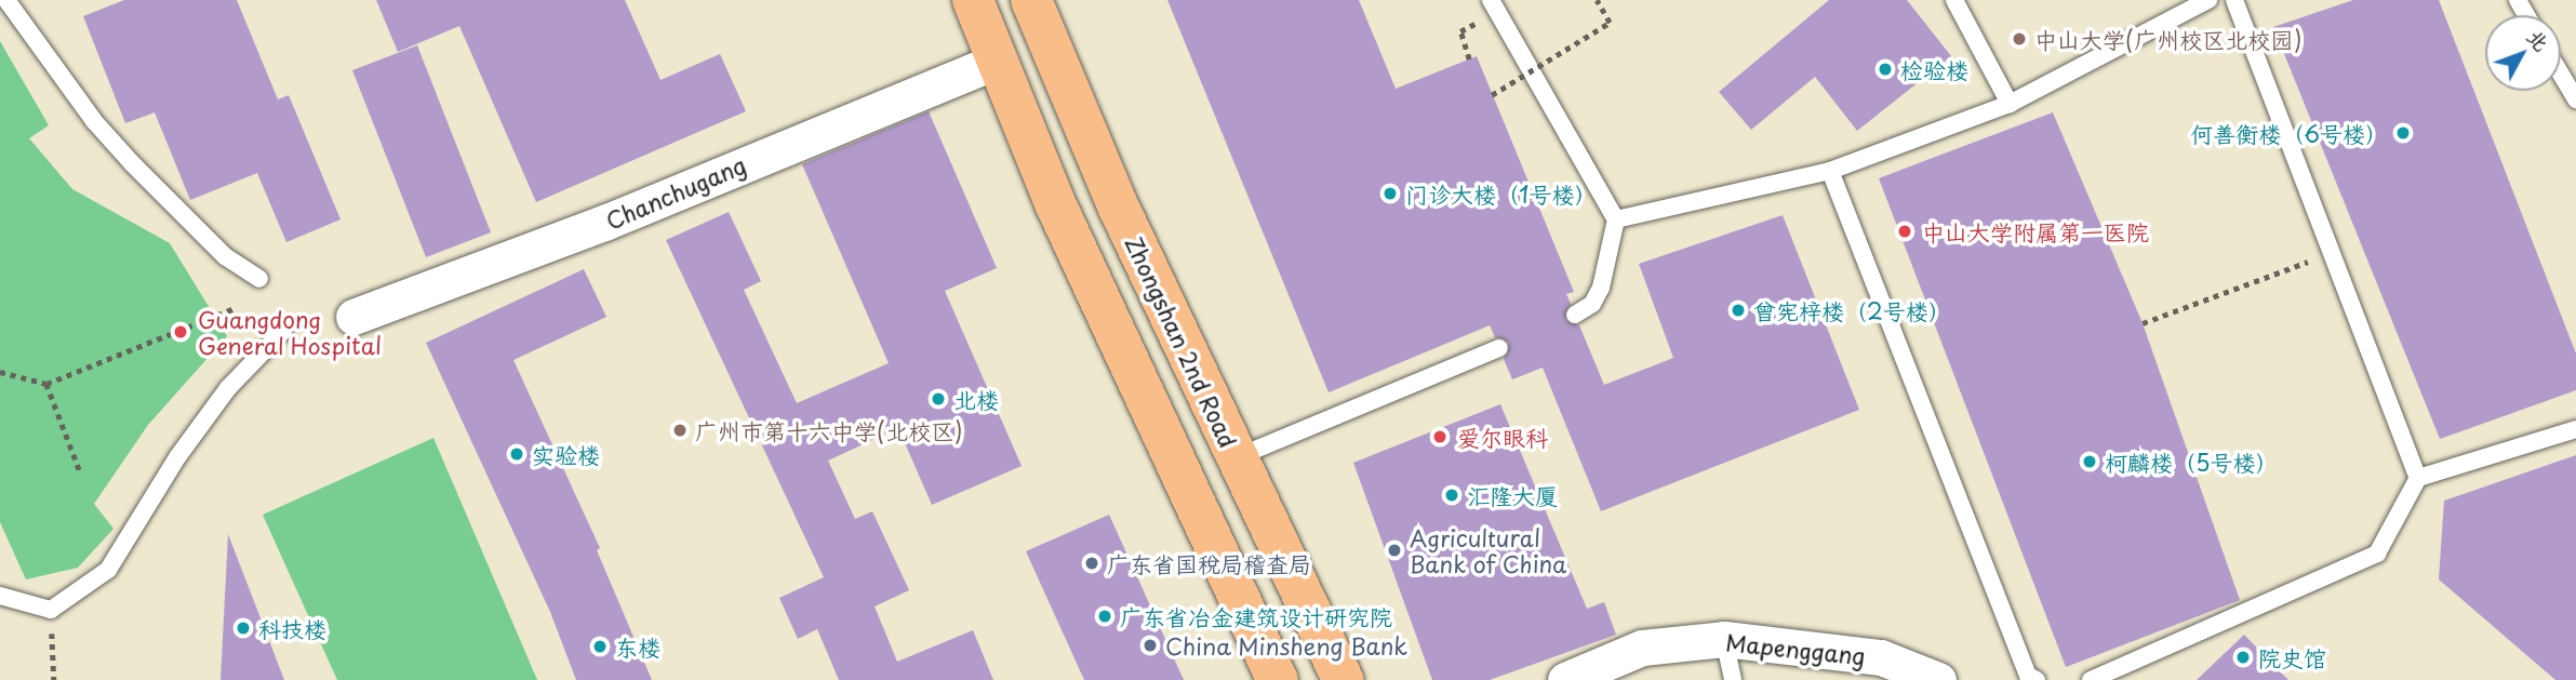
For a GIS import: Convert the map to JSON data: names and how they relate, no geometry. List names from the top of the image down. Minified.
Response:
{"streets":{"main road":["Zhongshan 2nd Road"],"street":["Chanchugang","Mapenggang"]},"places":["中山大学(广州校区北校园)","检验楼","何善衡楼（6号楼）","门诊大楼（1号楼）","中山大学附属第一医院","曾宪梓楼（2号楼）","Guangdong General Hospital","北楼","广州市第十六中学(北校区)","爱尔眼科","实验楼","柯麟楼（5号楼）","汇隆大厦","Agricultural Bank of China","广东省国税局稽查局","广东省冶金建筑设计研究院","科技楼","China Minsheng Bank","东楼","院史馆"],"north":"top right"}
